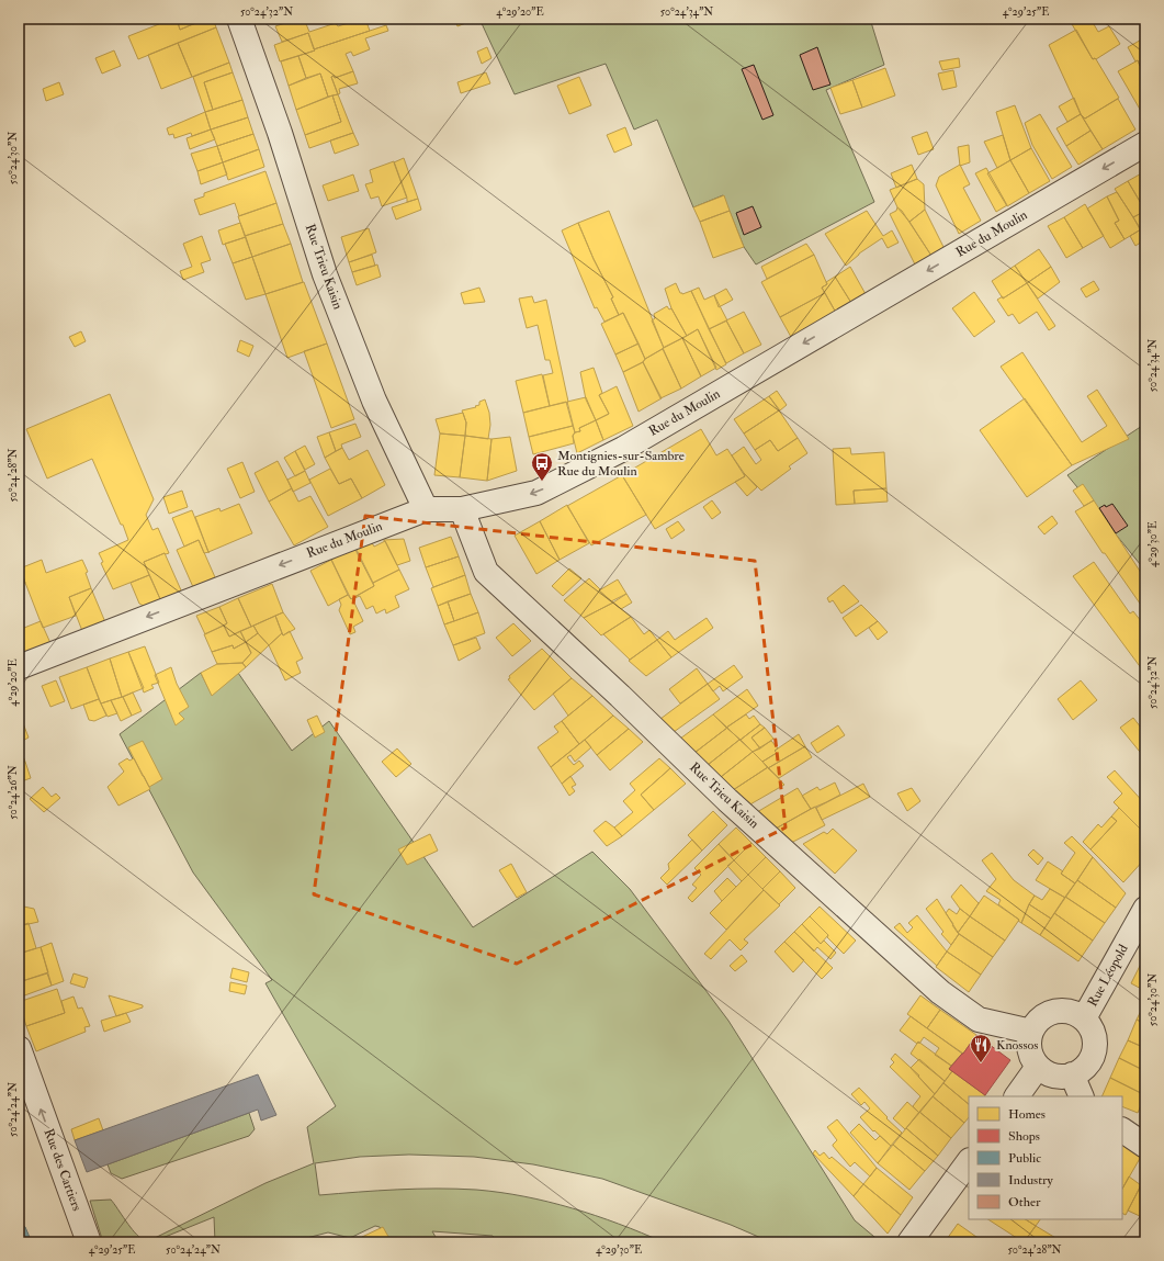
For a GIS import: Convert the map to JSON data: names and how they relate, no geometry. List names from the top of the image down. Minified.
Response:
{"streets":{"street":["Rue du Moulin","Rue Trieu Kaisin","Rue Léopold","Rue des Cartiers"]},"crossings":[["Rue du Moulin","Rue Trieu Kaisin"],["Rue Trieu Kaisin","Rue Léopold"]],"one_way":["Rue du Moulin","Rue des Cartiers"],"places":{"bus stop":["Montignies-sur-Sambre Rue du Moulin"],"restaurant":["Knossos"]},"legend":["Homes","Shops","Public","Industry","Other"],"coordinates":["50°24'32\"N","4°29'20\"E","50°24'34\"N","4°29'25\"E","50°24'30\"N","50°24'28\"N","4°29'30\"E","50°24'26\"N","50°24'24\"N"]}
